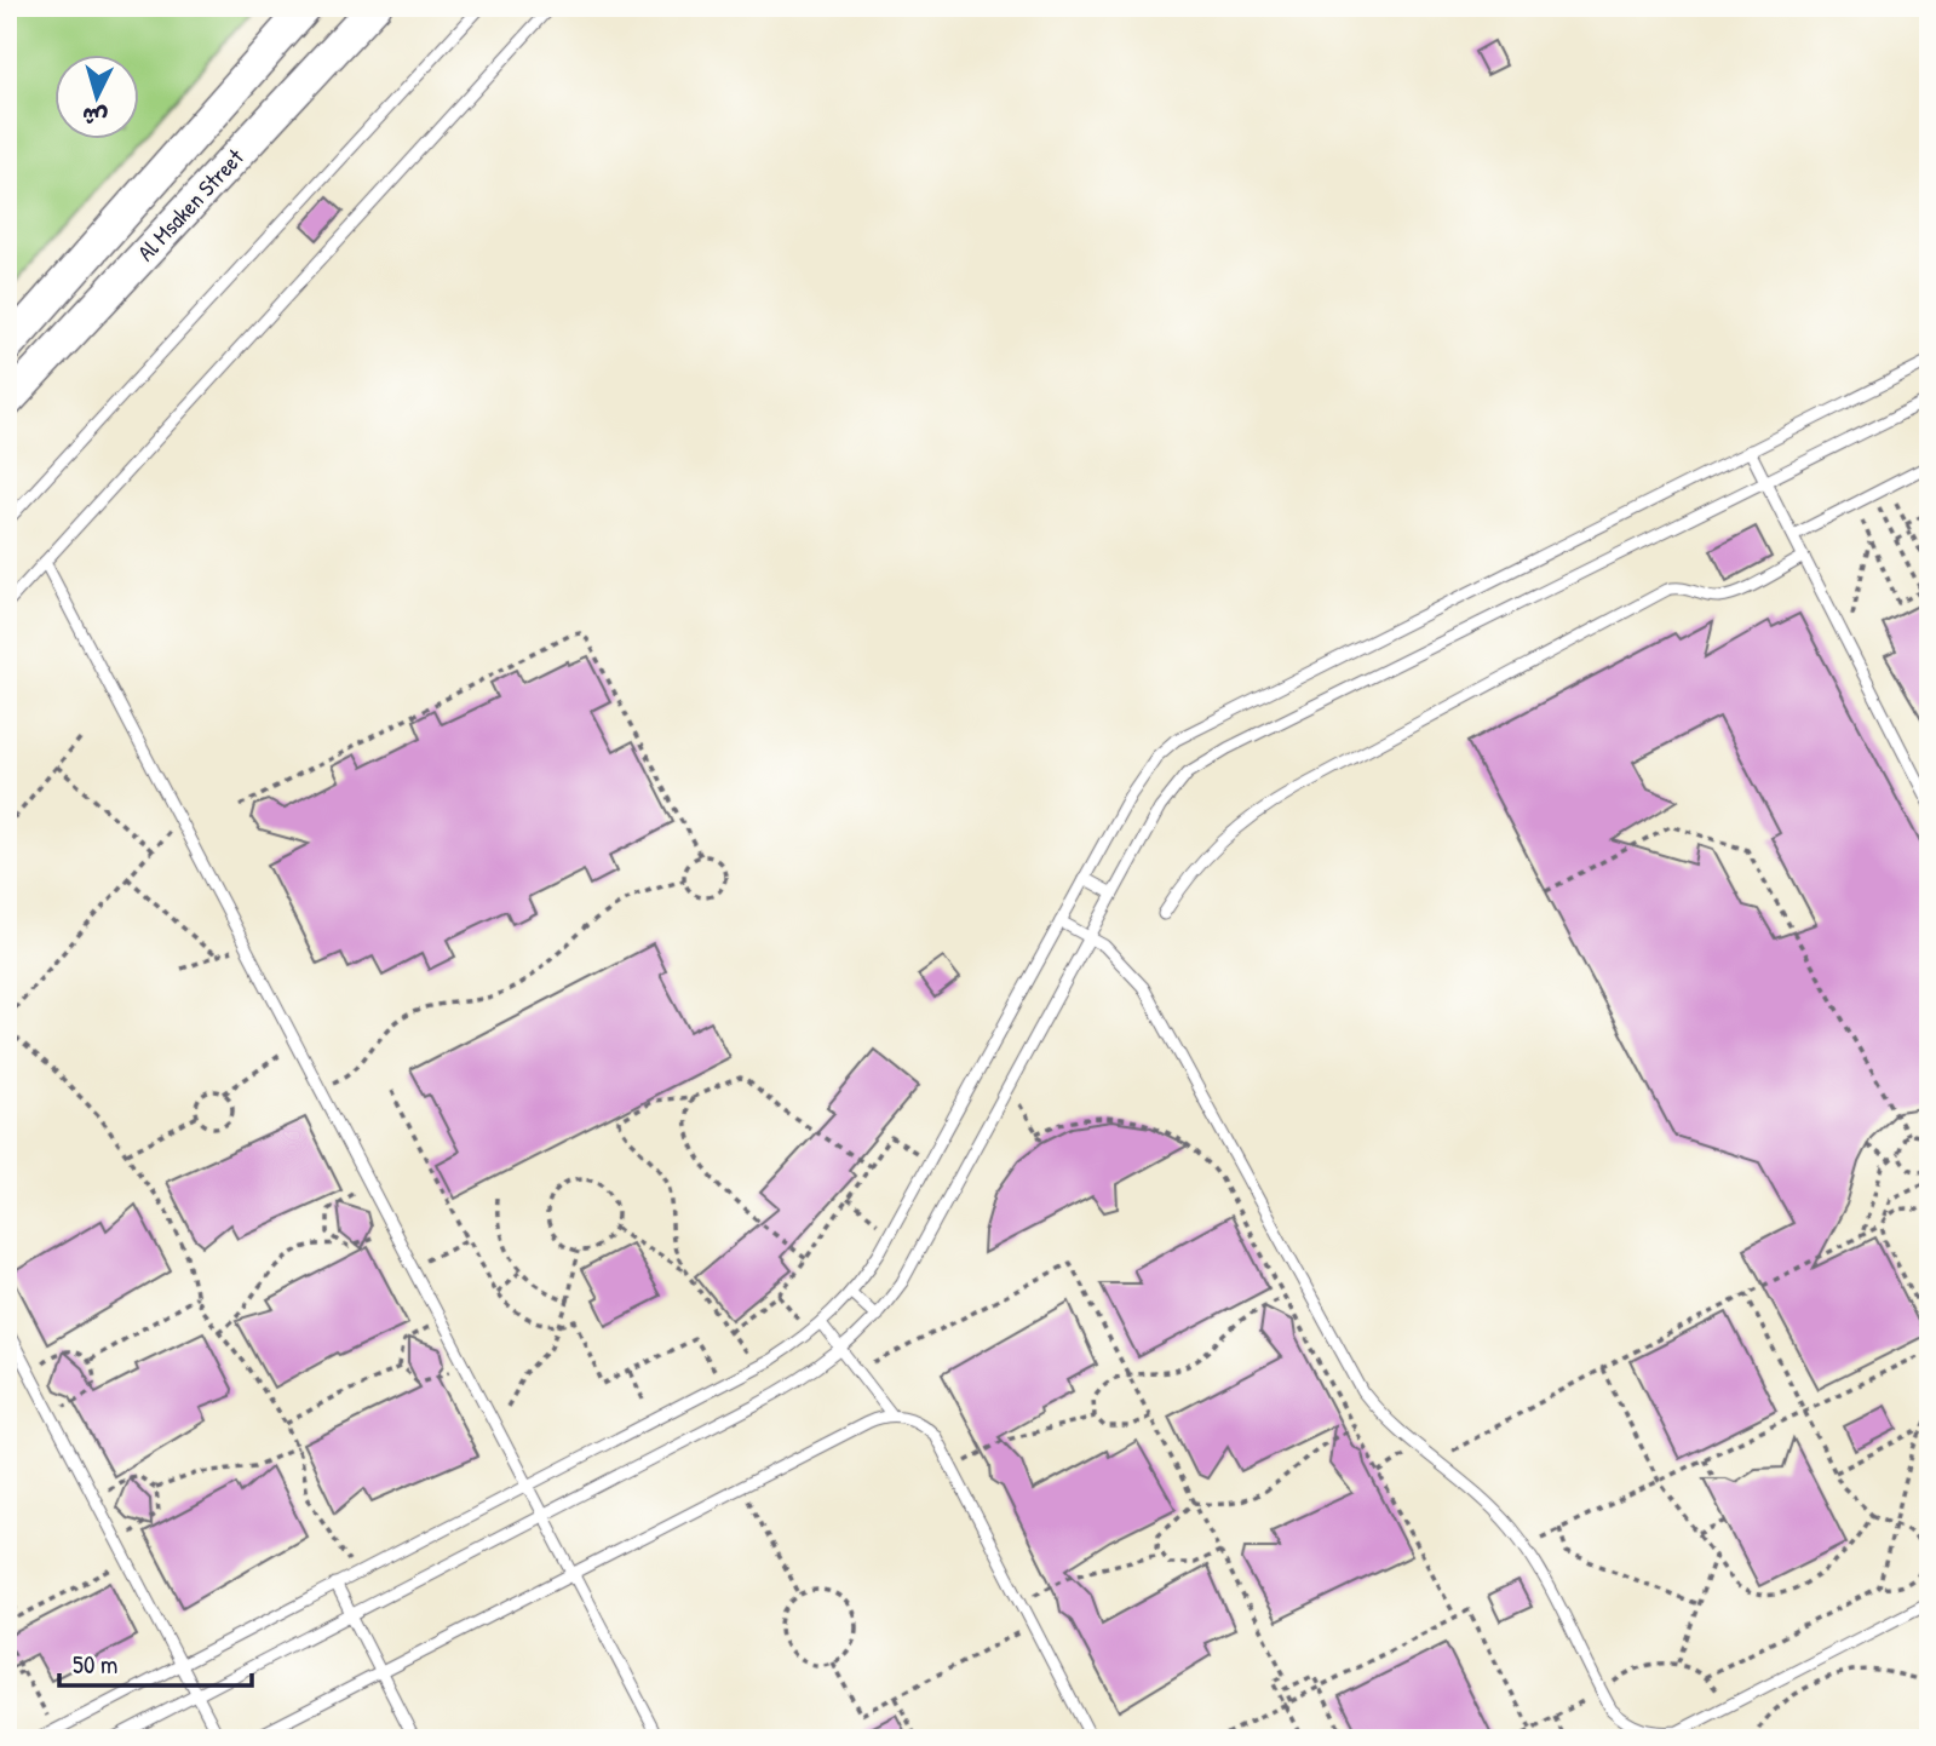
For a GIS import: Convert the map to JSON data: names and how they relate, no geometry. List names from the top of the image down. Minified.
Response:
{"streets":{"street":["Al Msaken Street"]},"scale_bar":"50 m","north":"bottom"}
